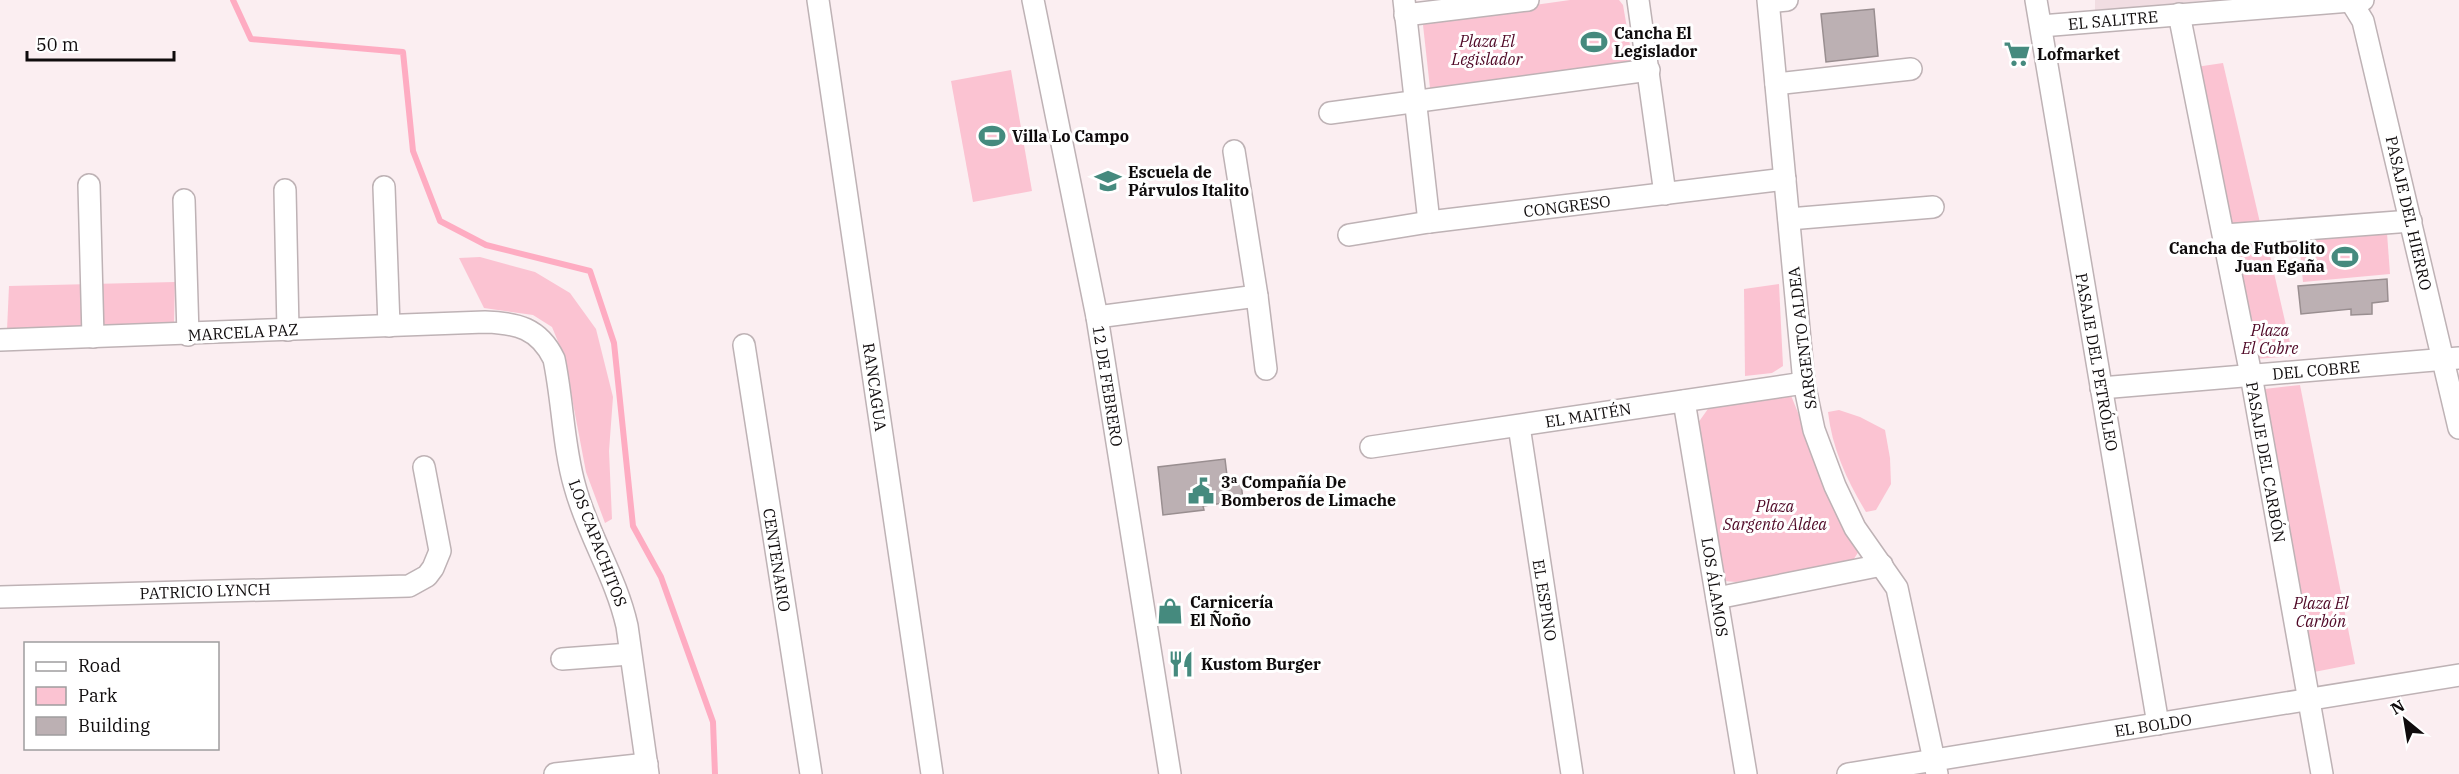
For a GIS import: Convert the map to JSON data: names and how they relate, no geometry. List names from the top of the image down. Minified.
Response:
{"streets":{"street":["EL SALITRE","CONGRESO","PASAJE DEL HIERRO","MARCELA PAZ","SARGENTO ALDEA","PASAJE DEL PETRÓLEO","DEL COBRE","12 DE FEBRERO","RANCAGUA","EL MAITÉN","PASAJE DEL CARBÓN","LOS CAPACHITOS","CENTENARIO","LOS ÁLAMOS","PATRICIO LYNCH","EL ESPINO","EL BOLDO"]},"crossings":[["EL SALITRE","PASAJE DEL HIERRO"],["EL SALITRE","PASAJE DEL PETRÓLEO"],["EL SALITRE","PASAJE DEL CARBÓN"],["CONGRESO","SARGENTO ALDEA"],["PASAJE DEL HIERRO","DEL COBRE"],["MARCELA PAZ","LOS CAPACHITOS"],["SARGENTO ALDEA","EL MAITÉN"],["SARGENTO ALDEA","EL BOLDO"],["PASAJE DEL PETRÓLEO","DEL COBRE"],["PASAJE DEL PETRÓLEO","EL BOLDO"],["DEL COBRE","PASAJE DEL CARBÓN"],["EL MAITÉN","LOS ÁLAMOS"],["EL MAITÉN","EL ESPINO"],["PASAJE DEL CARBÓN","EL BOLDO"]],"parks":["Plaza El Legislador","Plaza El Cobre","Plaza Sargento Aldea","Plaza El Carbón"],"places":{"sports":["Cancha El Legislador","Villa Lo Campo","Cancha de Futbolito Juan Egaña"],"supermarket":["Lofmarket"],"school or university":["Escuela de Párvulos Italito"],"public building":["3ª Compañía De Bomberos de Limache"],"shop":["Carnicería El Ñoño"],"restaurant":["Kustom Burger"]},"legend":["Road","Park","Building"],"scale_bar":"50 m","north":"top left"}
